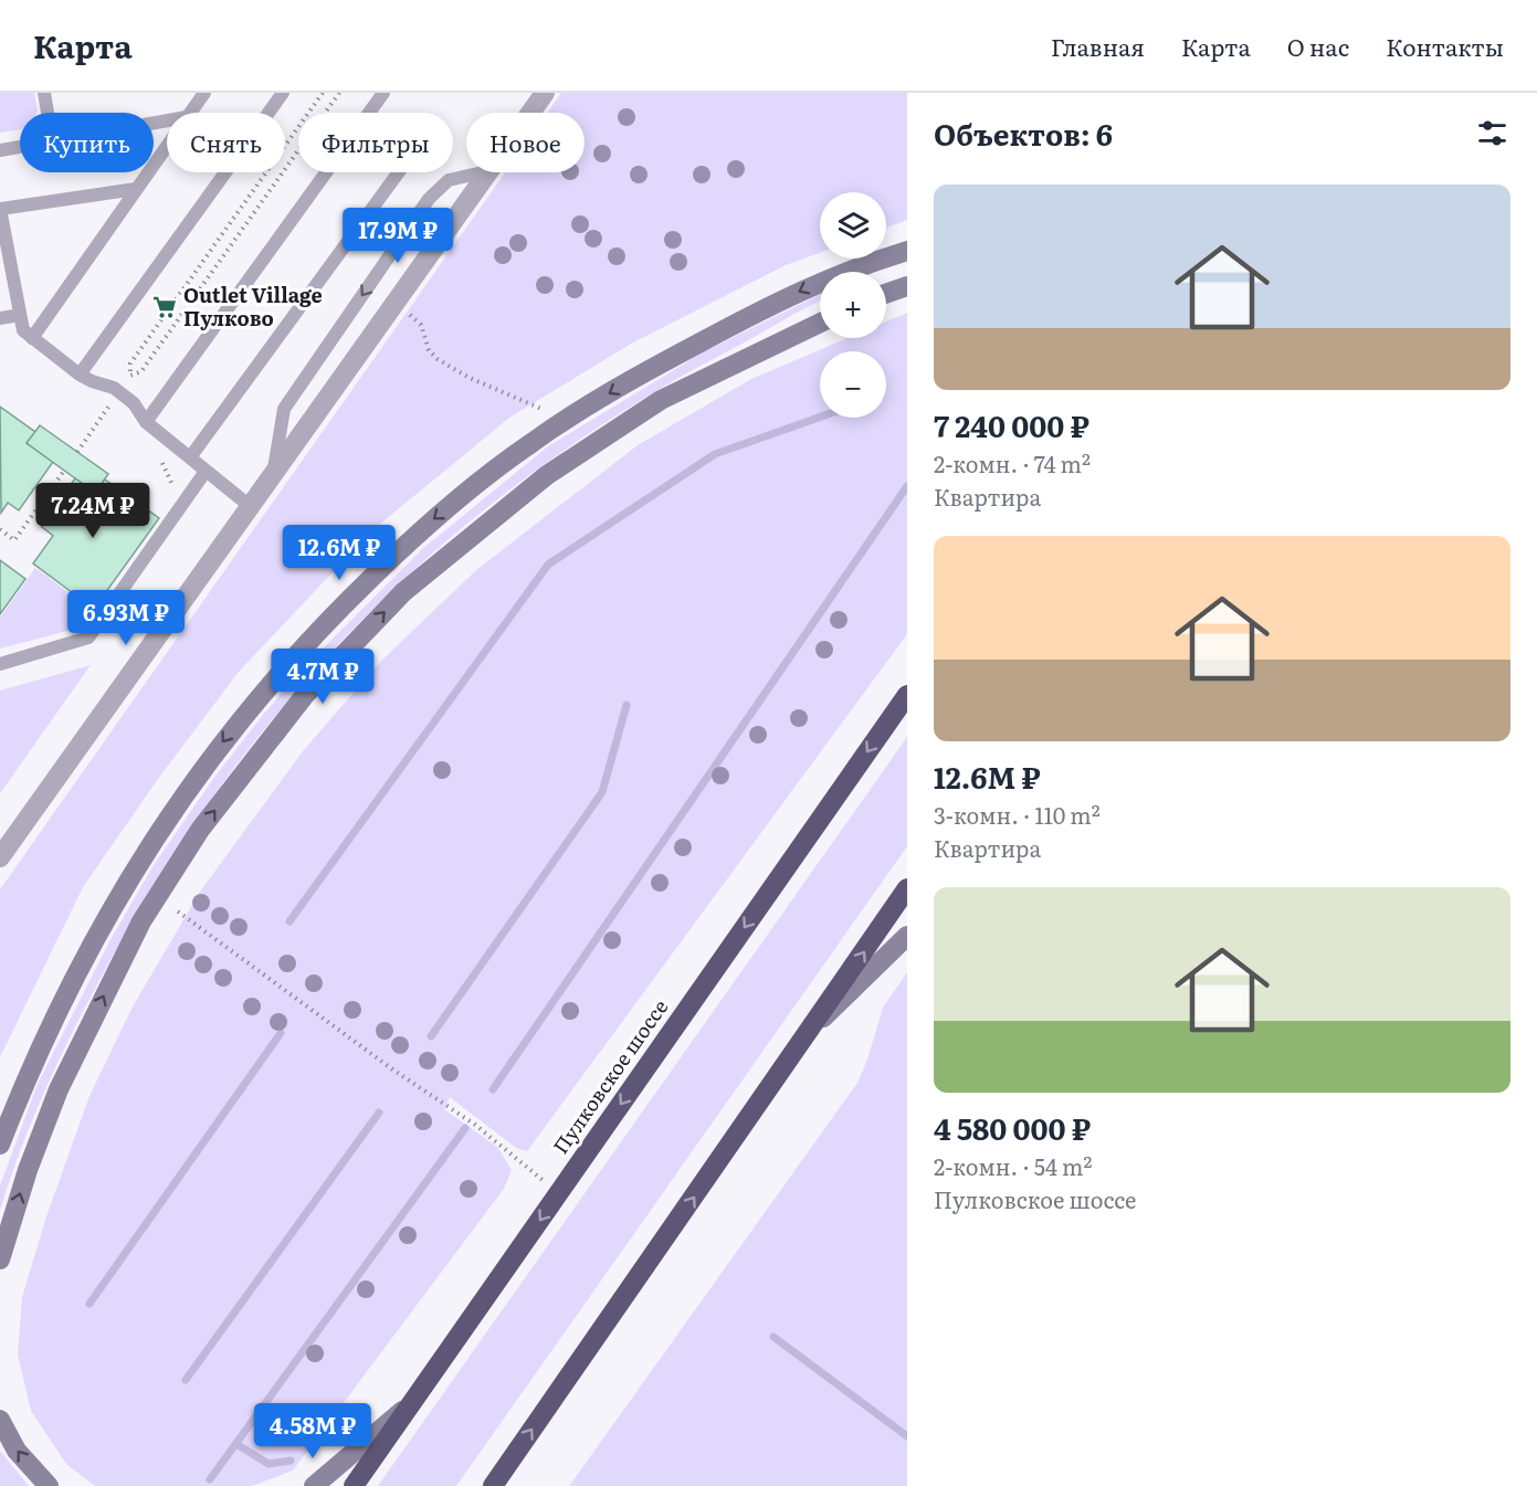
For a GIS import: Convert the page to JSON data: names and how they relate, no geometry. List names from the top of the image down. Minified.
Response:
{"streets":{"highway":["Пулковское шоссе"]},"places":{"supermarket":["Outlet Village Пулково"]},"page":{"header":"Карта","nav":["Главная","Карта","О нас","Контакты"],"heading":"Объектов: 6","chip":["Купить","Снять","Фильтры","Новое"],"list":[{"name":"7 240 000 ₽","note":"2-комн. · 74 m² · Квартира"},{"name":"12.6M ₽","note":"3-комн. · 110 m² · Квартира"},{"name":"4 580 000 ₽","note":"2-комн. · 54 m² · Пулковское шоссе"}],"map_buttons":["+","−"],"price":["17.9M ₽","7.24M ₽","12.6M ₽","6.93M ₽","4.7M ₽","4.58M ₽"]}}
